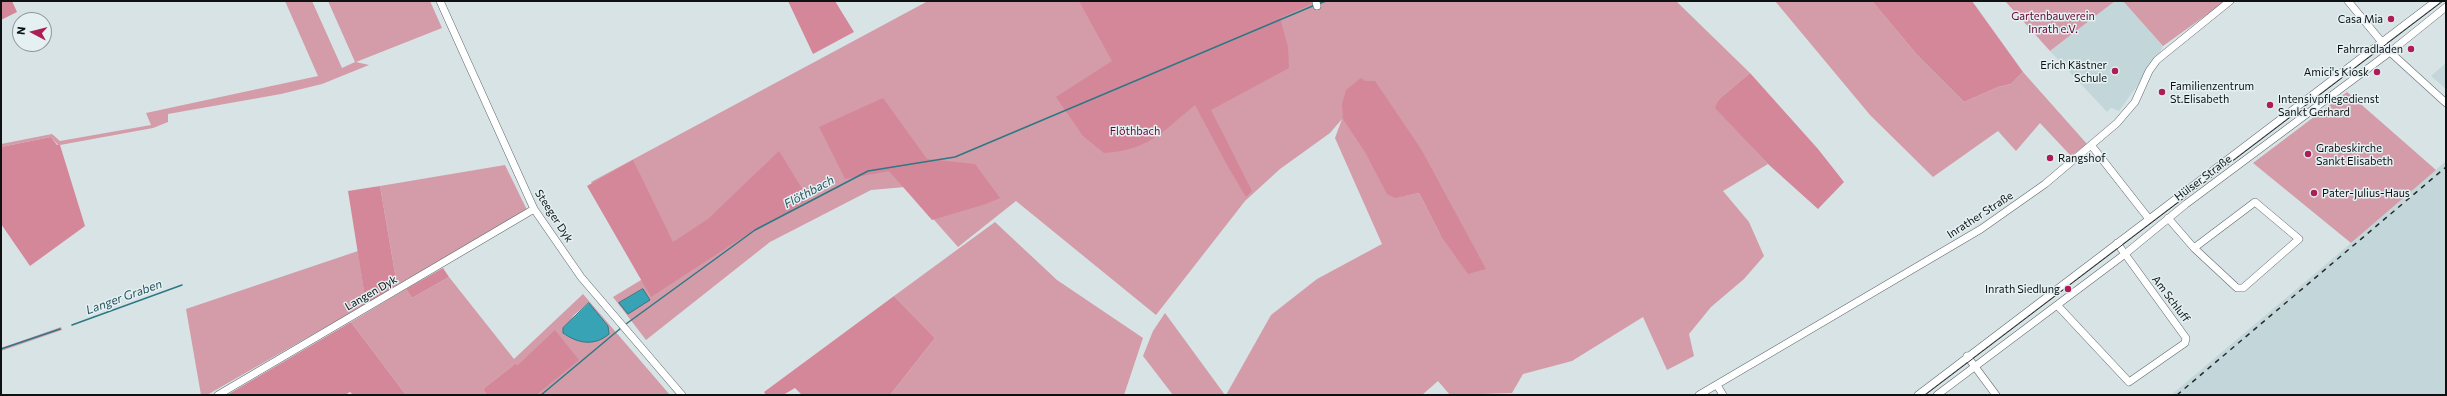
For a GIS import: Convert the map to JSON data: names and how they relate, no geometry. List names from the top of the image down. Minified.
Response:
{"streets":{"street":["Hülser Straße","Inrather Straße","Steeger Dyk","Langen Dyk","Am Schluff"]},"crossings":[["Hülser Straße","Am Schluff"],["Steeger Dyk","Langen Dyk"]],"water":["Flöthbach","Langer Graben"],"parks":["Gartenbauverein Inrath e.V.","Flöthbach"],"places":["Casa Mia","Fahrradladen","Erich Kästner Schule","Amici's Kiosk","Familienzentrum St.Elisabeth","Intensivpflegedienst Sankt Gerhard","Grabeskirche Sankt Elisabeth","Rangshof","Pater-Julius-Haus","Inrath Siedlung"],"north":"left"}
